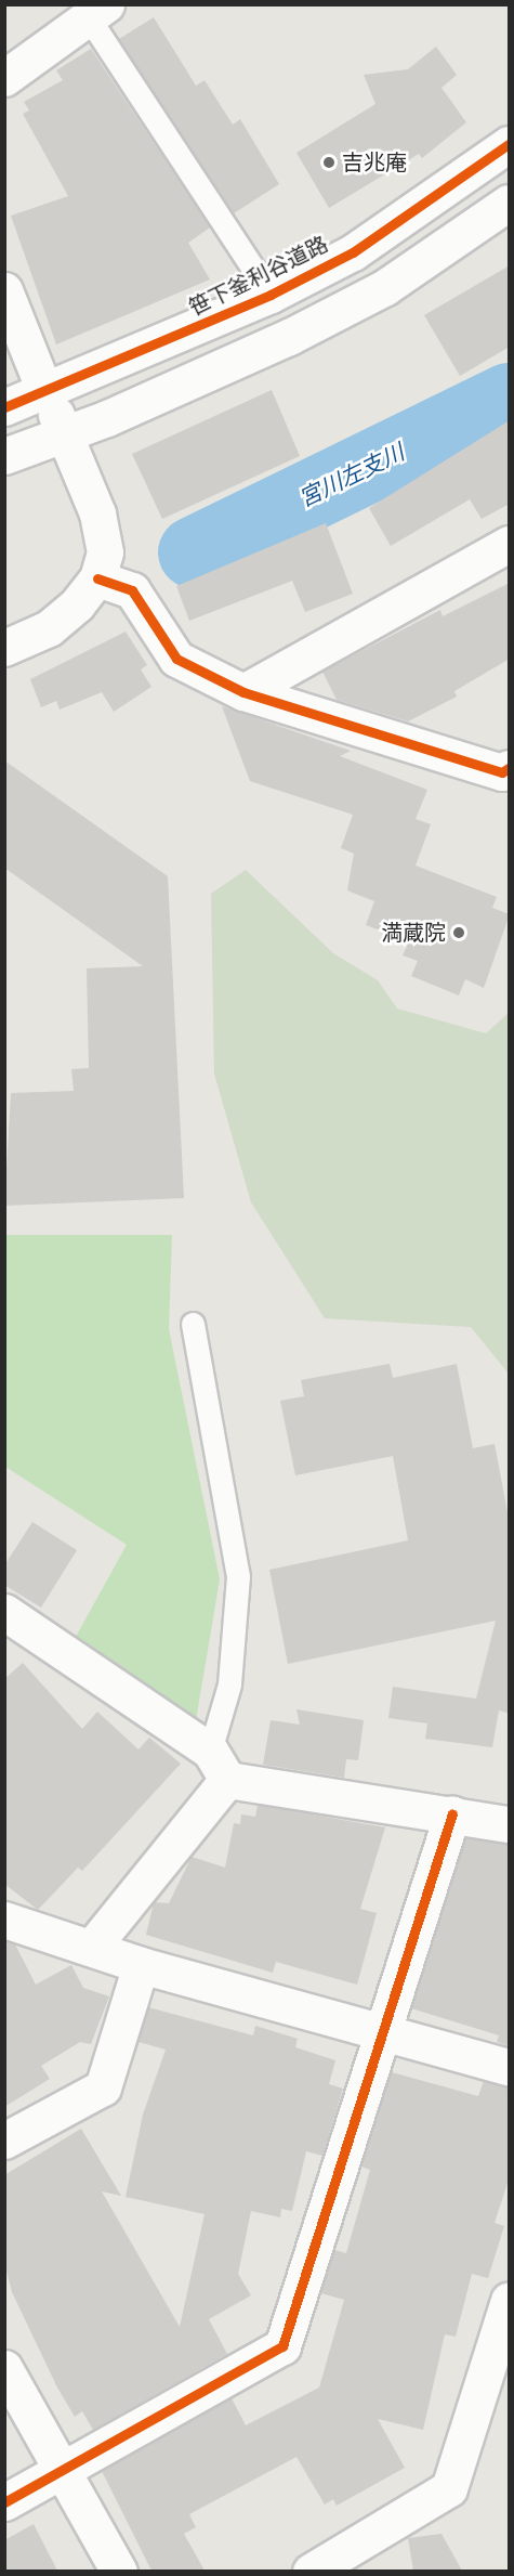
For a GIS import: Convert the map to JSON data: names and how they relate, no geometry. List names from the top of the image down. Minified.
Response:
{"streets":{"street":["笹下釜利谷道路"]},"water":["宮川左支川"],"places":["吉兆庵","満蔵院"]}
